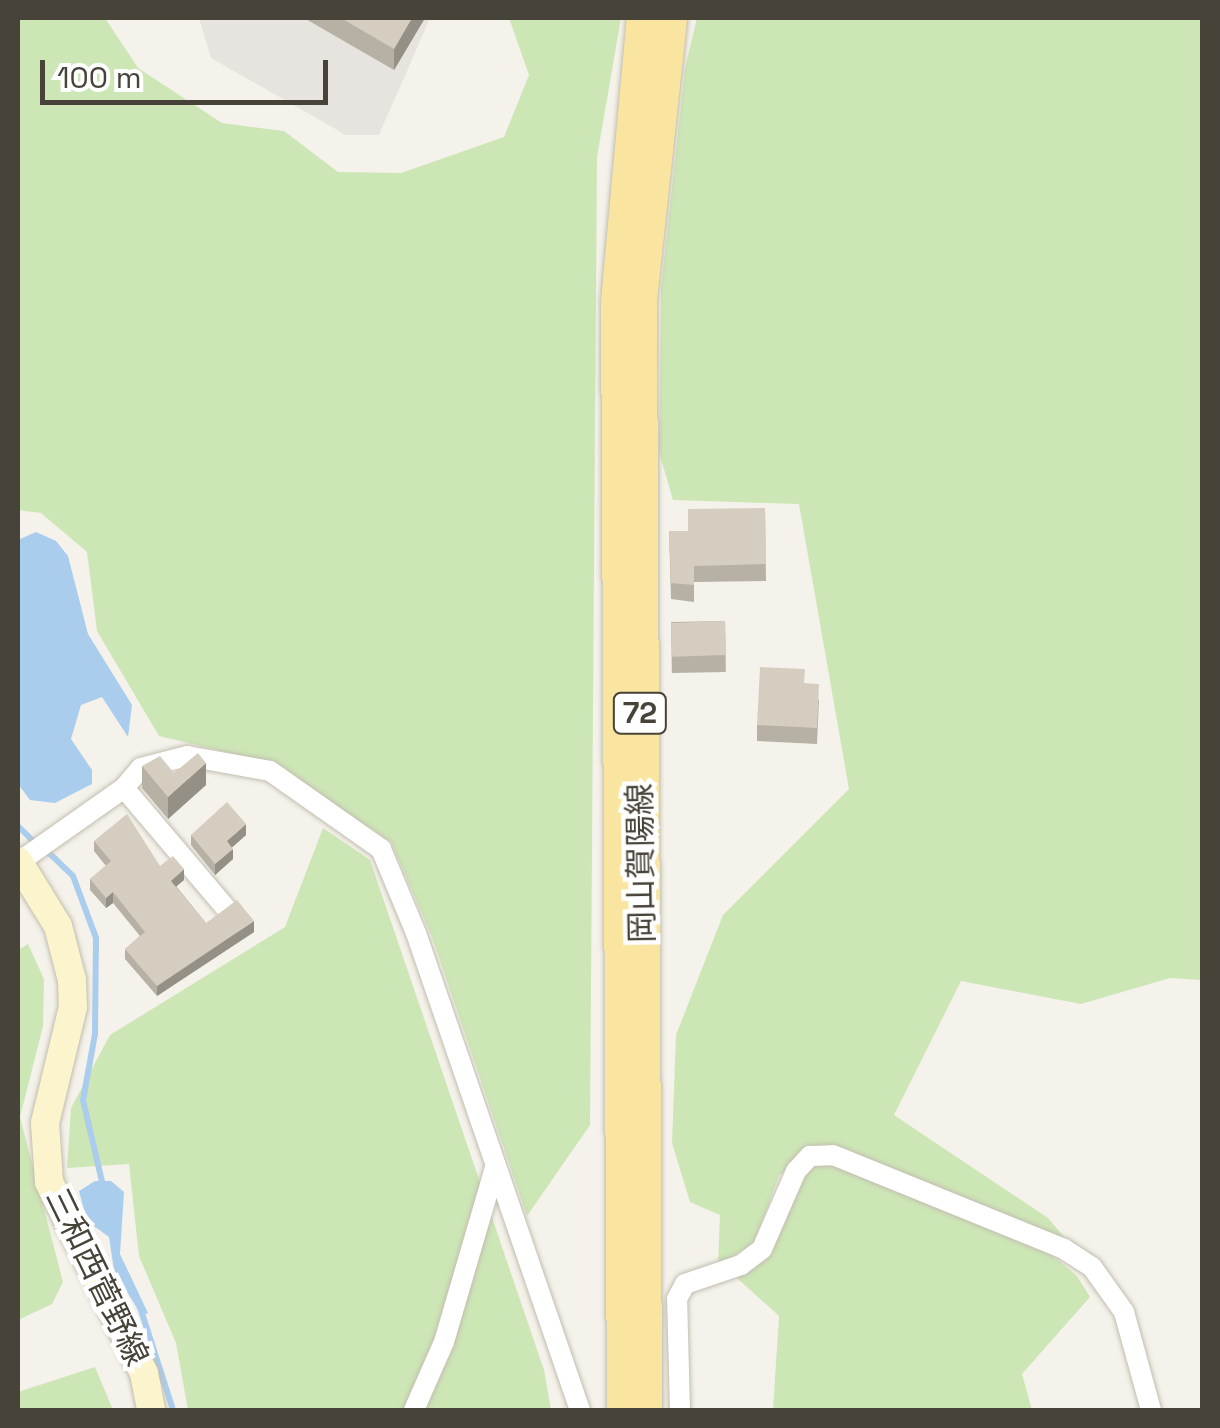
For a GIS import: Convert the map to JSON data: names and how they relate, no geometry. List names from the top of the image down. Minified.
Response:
{"streets":{"main road":["72","岡山賀陽線","三和西菅野線"]},"scale_bar":"100 m"}
